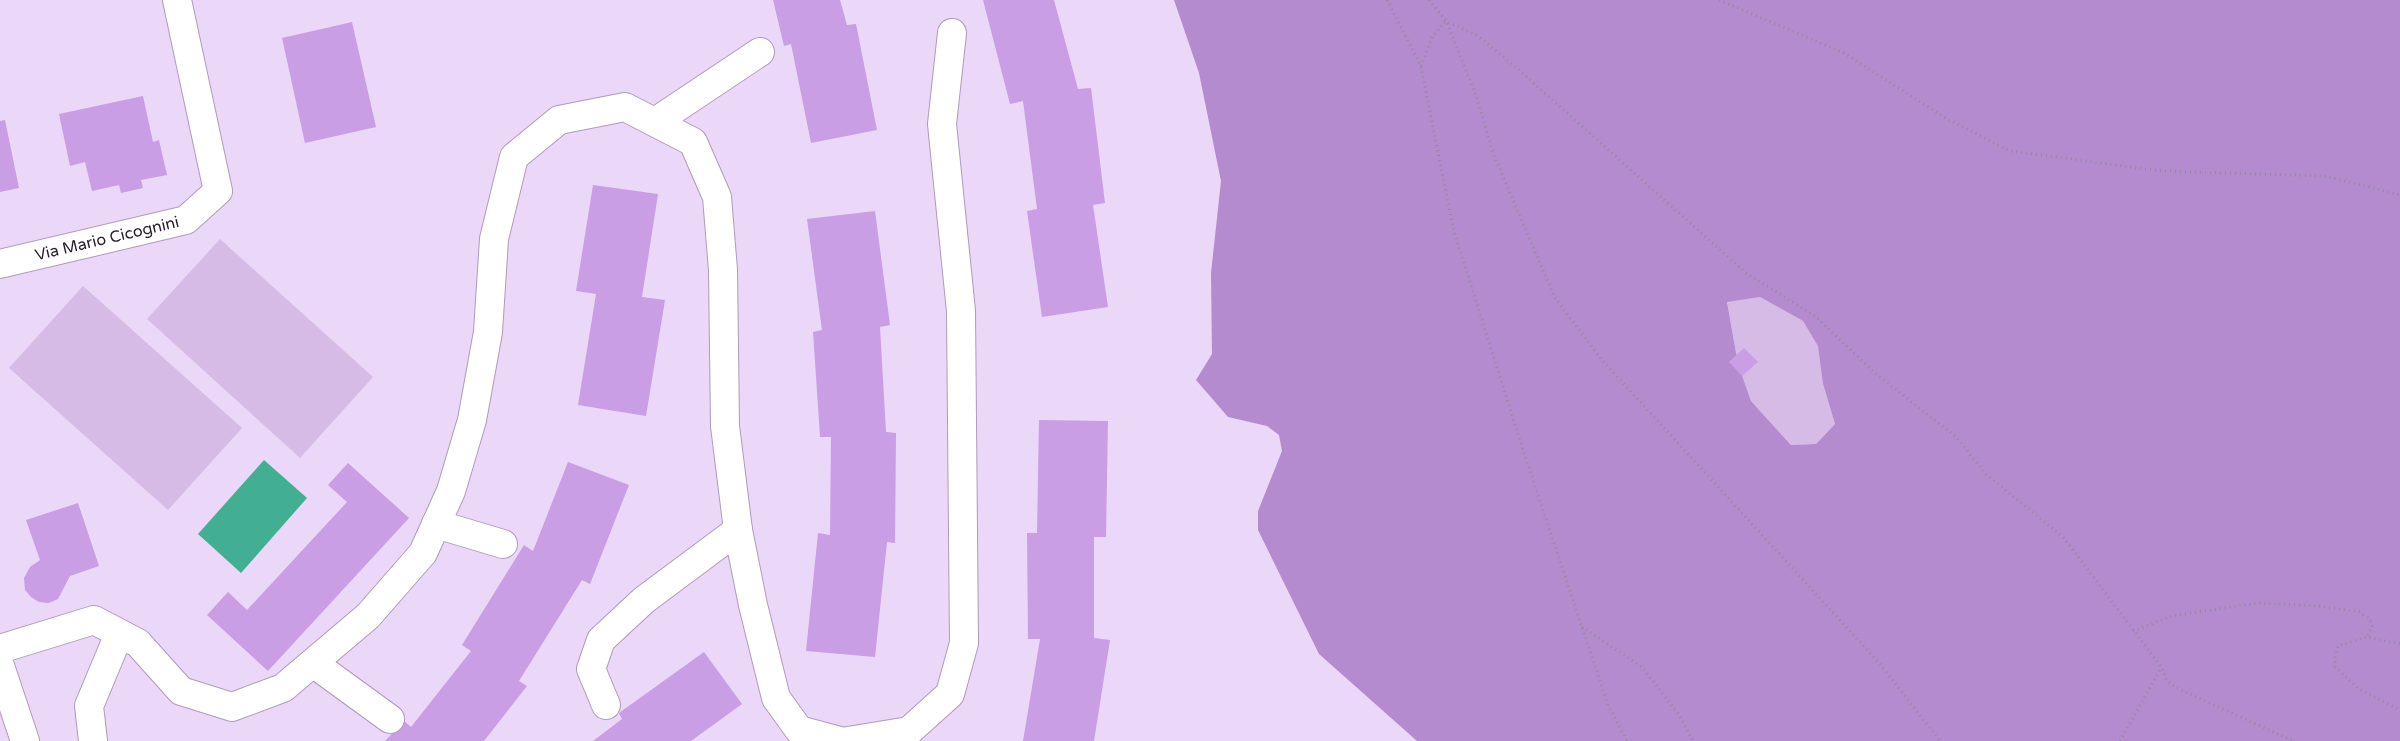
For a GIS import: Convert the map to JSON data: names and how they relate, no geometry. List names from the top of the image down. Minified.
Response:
{"streets":{"street":["Via Mario Cicognini"]}}
